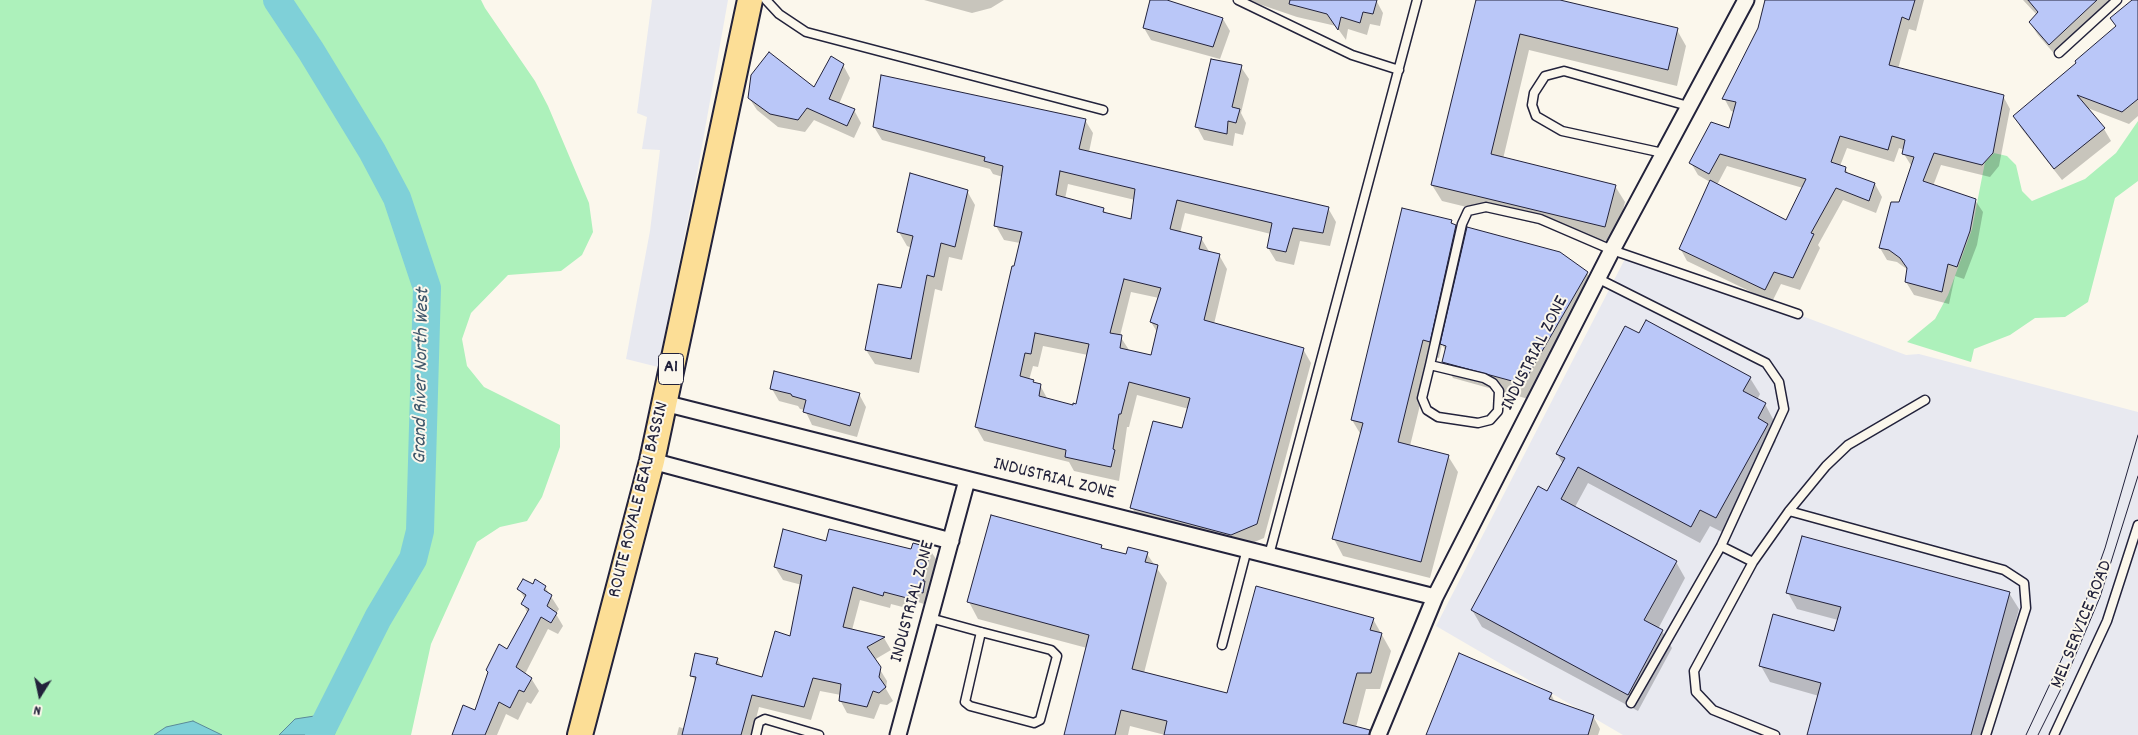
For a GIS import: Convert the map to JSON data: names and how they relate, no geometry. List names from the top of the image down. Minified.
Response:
{"streets":{"main road":["A1","ROUTE ROYALE BEAU BASSIN"],"street":["INDUSTRIAL ZONE"],"lane":["MEL SERVICE ROAD"]},"crossings":[["INDUSTRIAL ZONE","ROUTE ROYALE BEAU BASSIN"]],"water":["Grand River North West"],"north":"bottom"}
